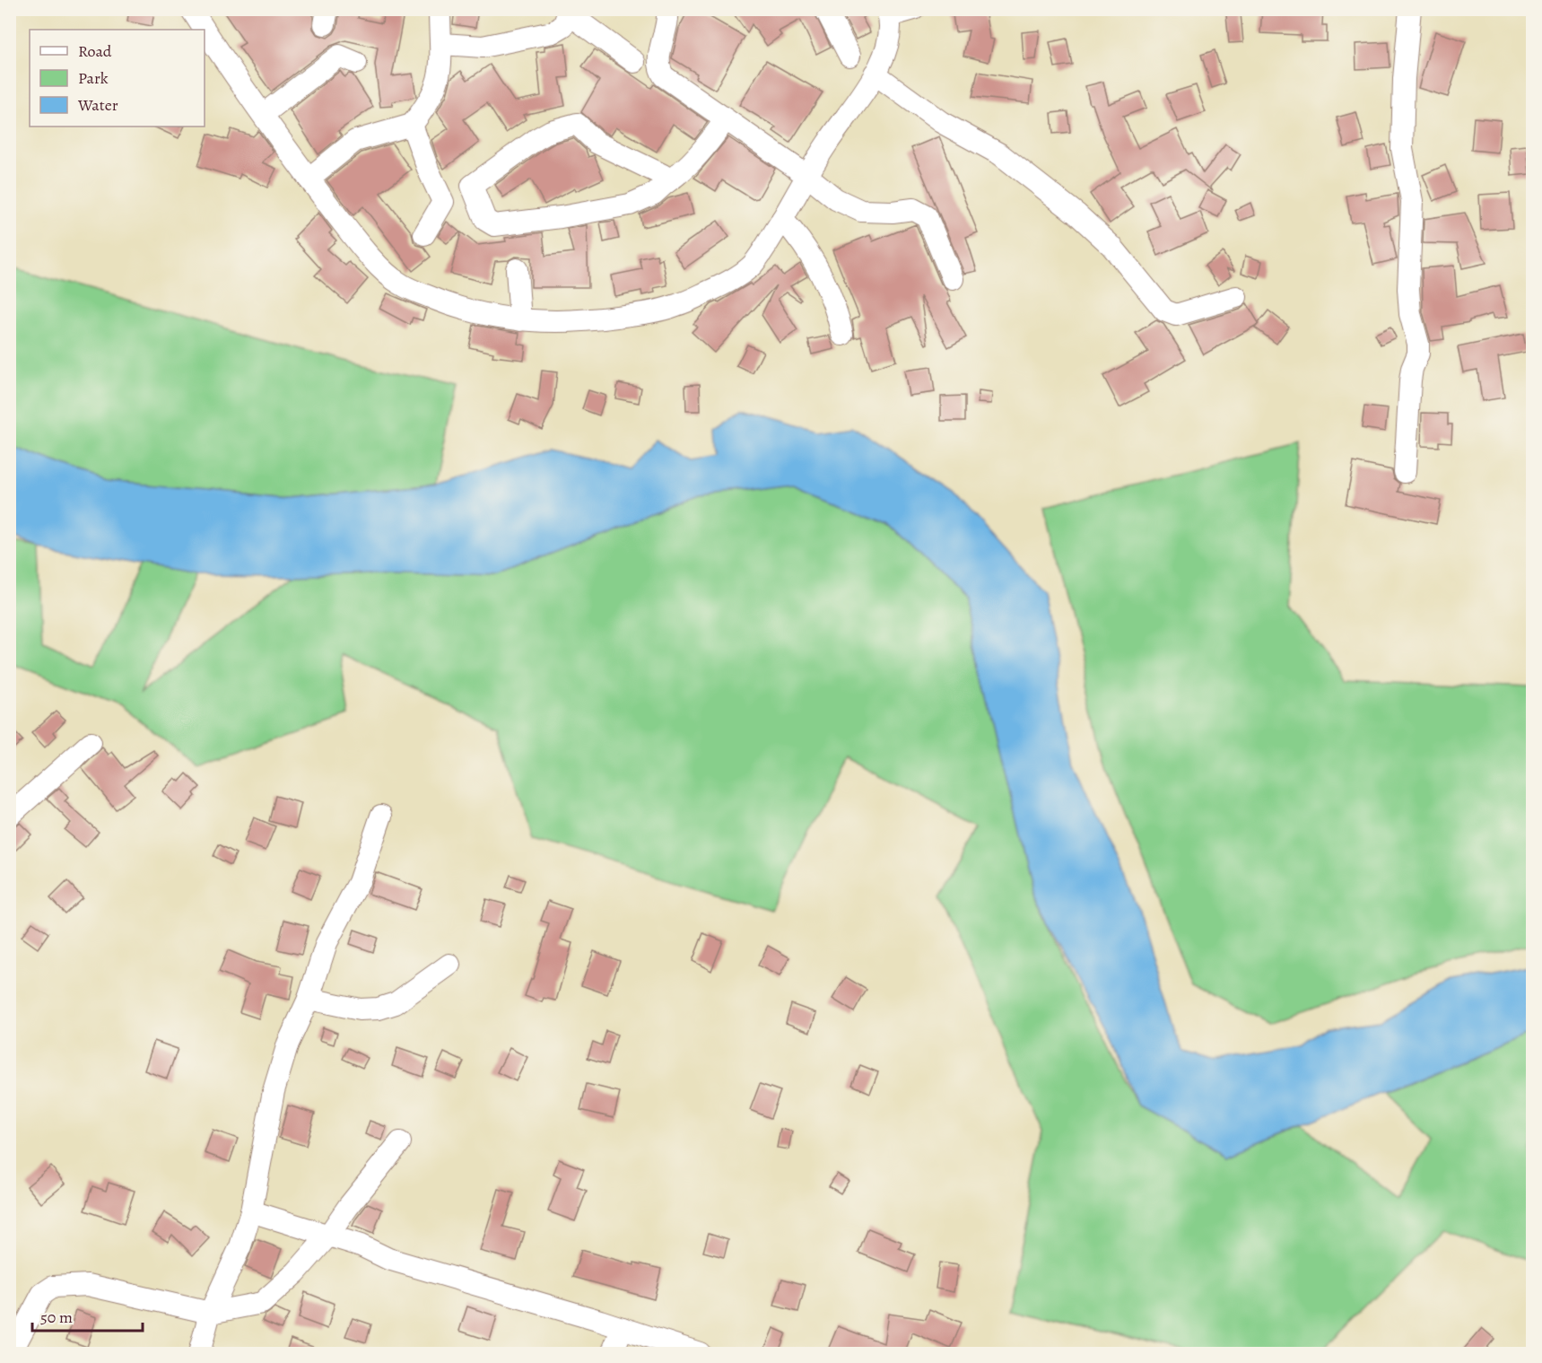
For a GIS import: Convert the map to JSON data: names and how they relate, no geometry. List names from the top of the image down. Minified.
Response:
{"legend":["Road","Park","Water"],"scale_bar":"50 m"}
